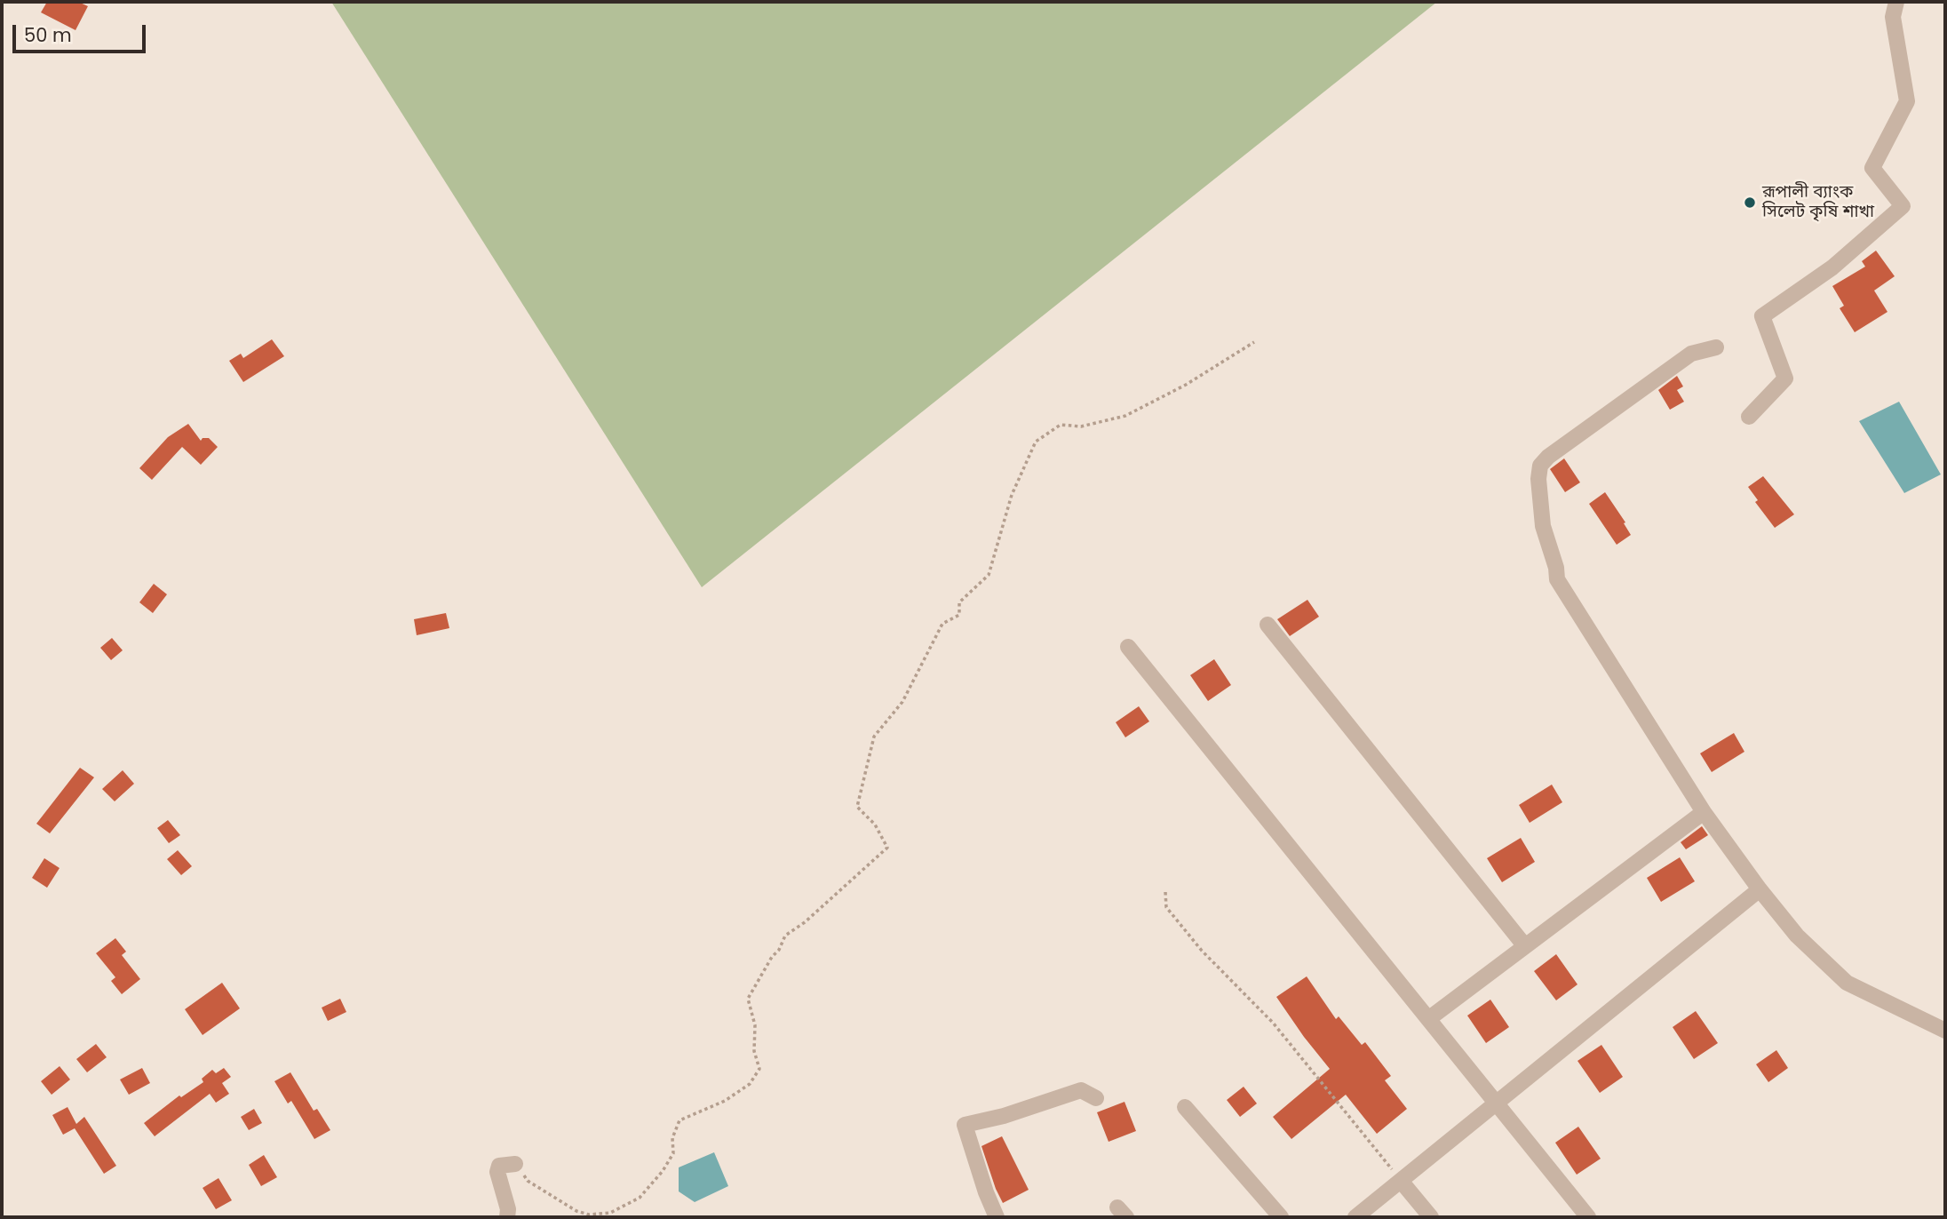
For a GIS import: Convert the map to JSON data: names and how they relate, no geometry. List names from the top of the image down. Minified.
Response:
{"places":["রূপালী ব্যাংক সিলেট কৃষি শাখা"],"scale_bar":"50 m"}
